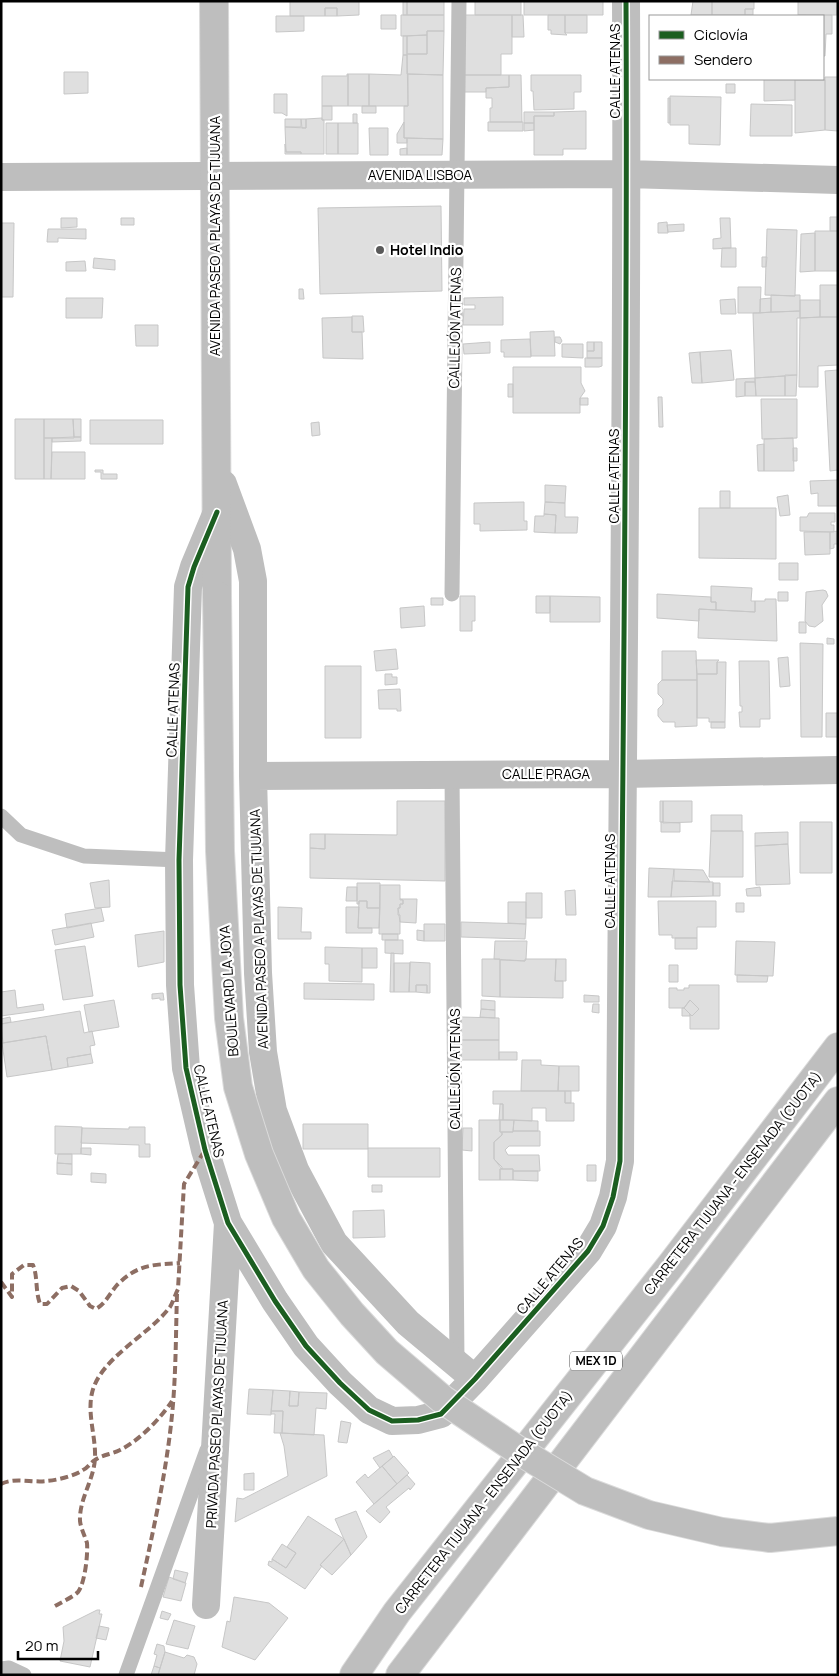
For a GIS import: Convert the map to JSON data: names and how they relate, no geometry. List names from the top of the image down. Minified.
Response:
{"streets":{"main road":["CALLE ATENAS","AVENIDA LISBOA","AVENIDA PASEO A PLAYAS DE TIJUANA","CALLE PRAGA","BOULEVARD LA JOYA","CARRETERA TIJUANA - ENSENADA (CUOTA)","MEX 1D","PRIVADA PASEO PLAYAS DE TIJUANA"],"lane":["CALLEJÓN ATENAS"]},"crossings":[["CALLE ATENAS","AVENIDA LISBOA"],["CALLE ATENAS","AVENIDA PASEO A PLAYAS DE TIJUANA"],["CALLE ATENAS","CALLEJÓN ATENAS"],["CALLE ATENAS","CALLE PRAGA"],["CALLE ATENAS","PRIVADA PASEO PLAYAS DE TIJUANA"],["AVENIDA LISBOA","AVENIDA PASEO A PLAYAS DE TIJUANA"],["AVENIDA LISBOA","CALLEJÓN ATENAS"],["AVENIDA PASEO A PLAYAS DE TIJUANA","CALLEJÓN ATENAS"],["AVENIDA PASEO A PLAYAS DE TIJUANA","CALLE PRAGA"],["AVENIDA PASEO A PLAYAS DE TIJUANA","BOULEVARD LA JOYA"],["CALLEJÓN ATENAS","CALLE PRAGA"]],"places":["Hotel Indio"],"legend":["Ciclovía","Sendero"],"scale_bar":"20 m"}
